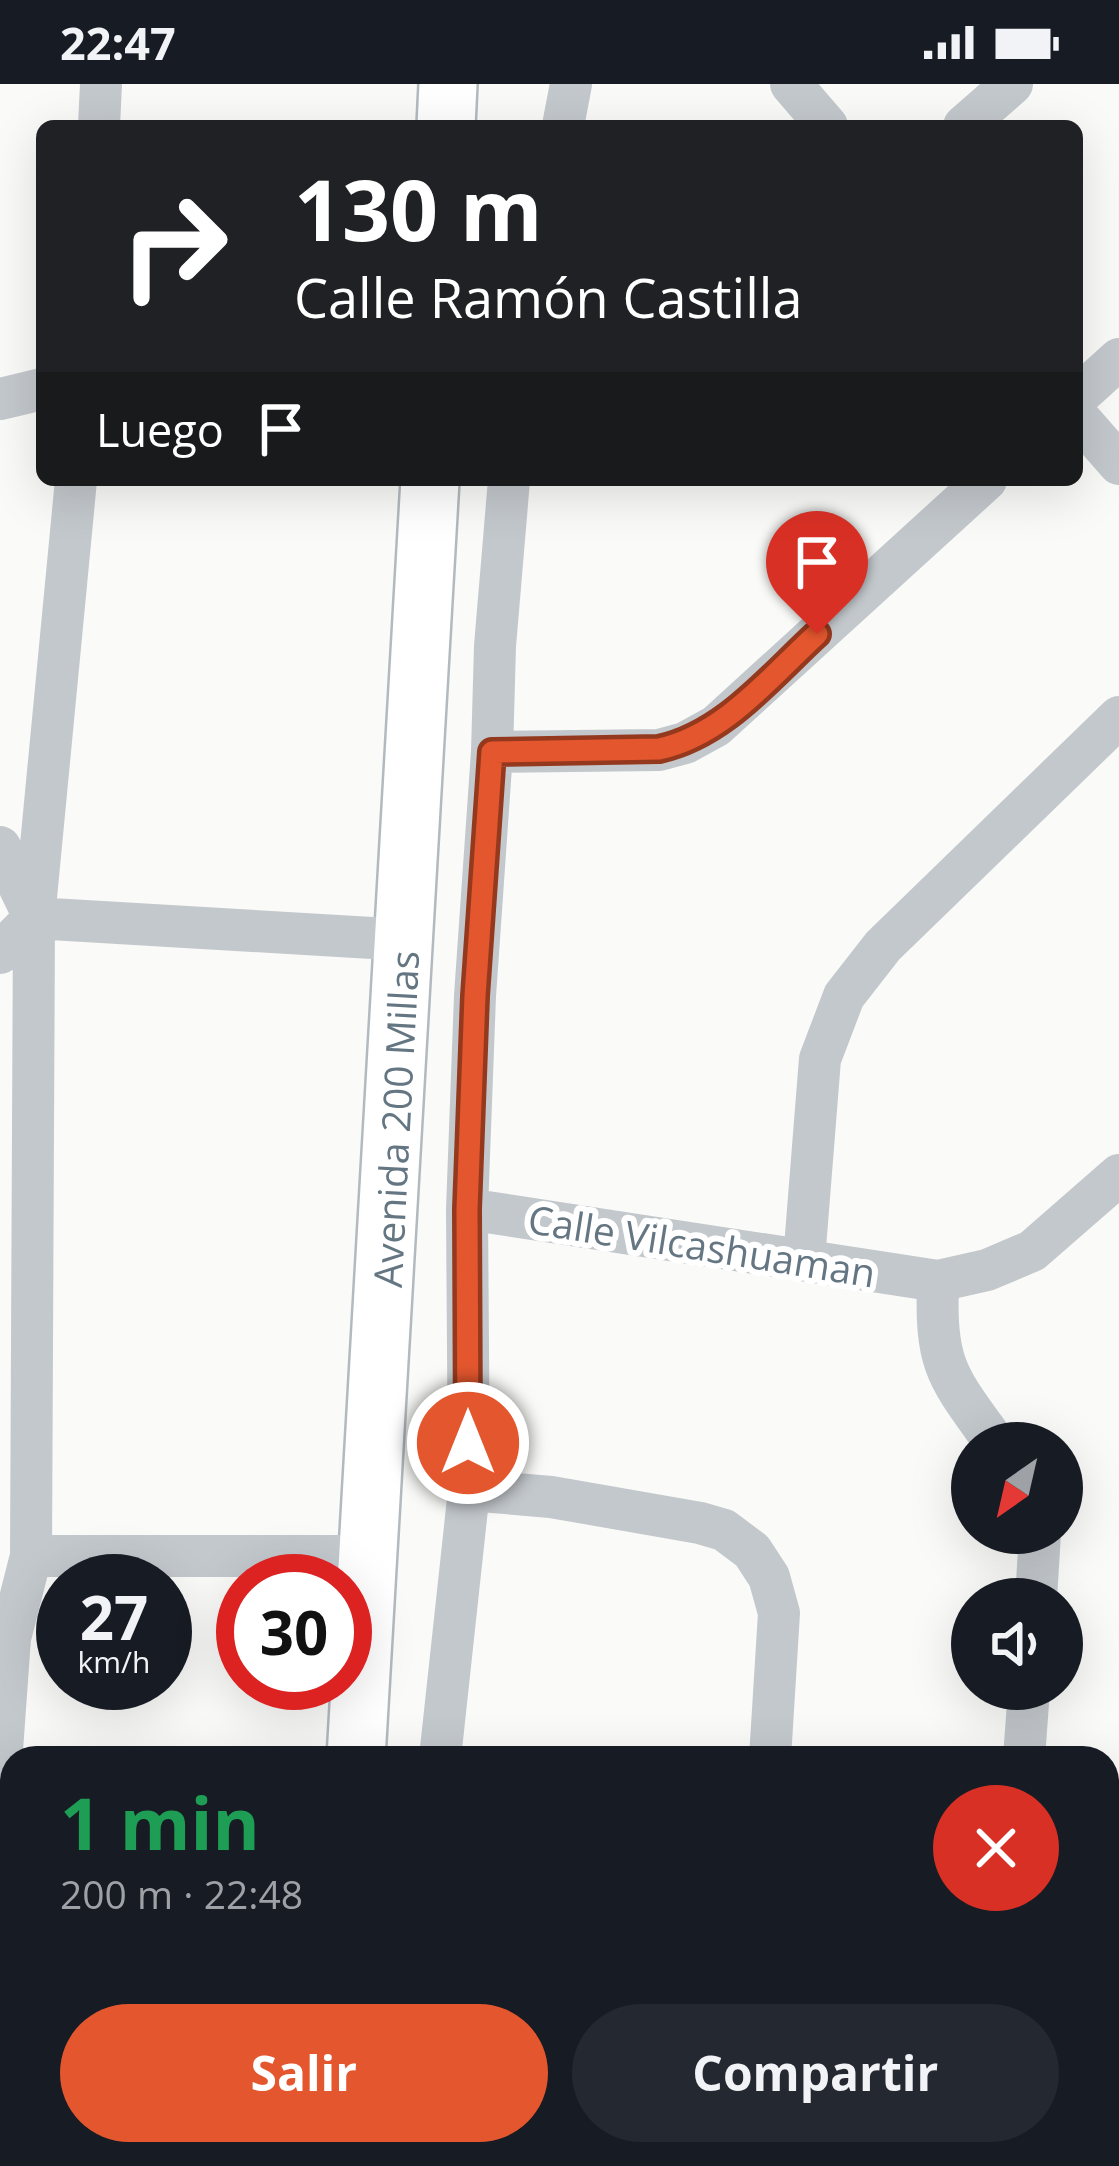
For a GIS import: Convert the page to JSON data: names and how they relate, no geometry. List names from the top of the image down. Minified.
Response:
{"streets":{"main road":["Avenida 200 Millas"],"street":["Calle Vilcashuaman"]},"north":"bottom left","page":{"status":"22:47","turn":["130 m","Calle Ramón Castilla"],"then":"Luego","speed":"27 km/h","limit":"30","heading":["1 min","200 m · 22:48"],"buttons":["Salir","Compartir"]}}
